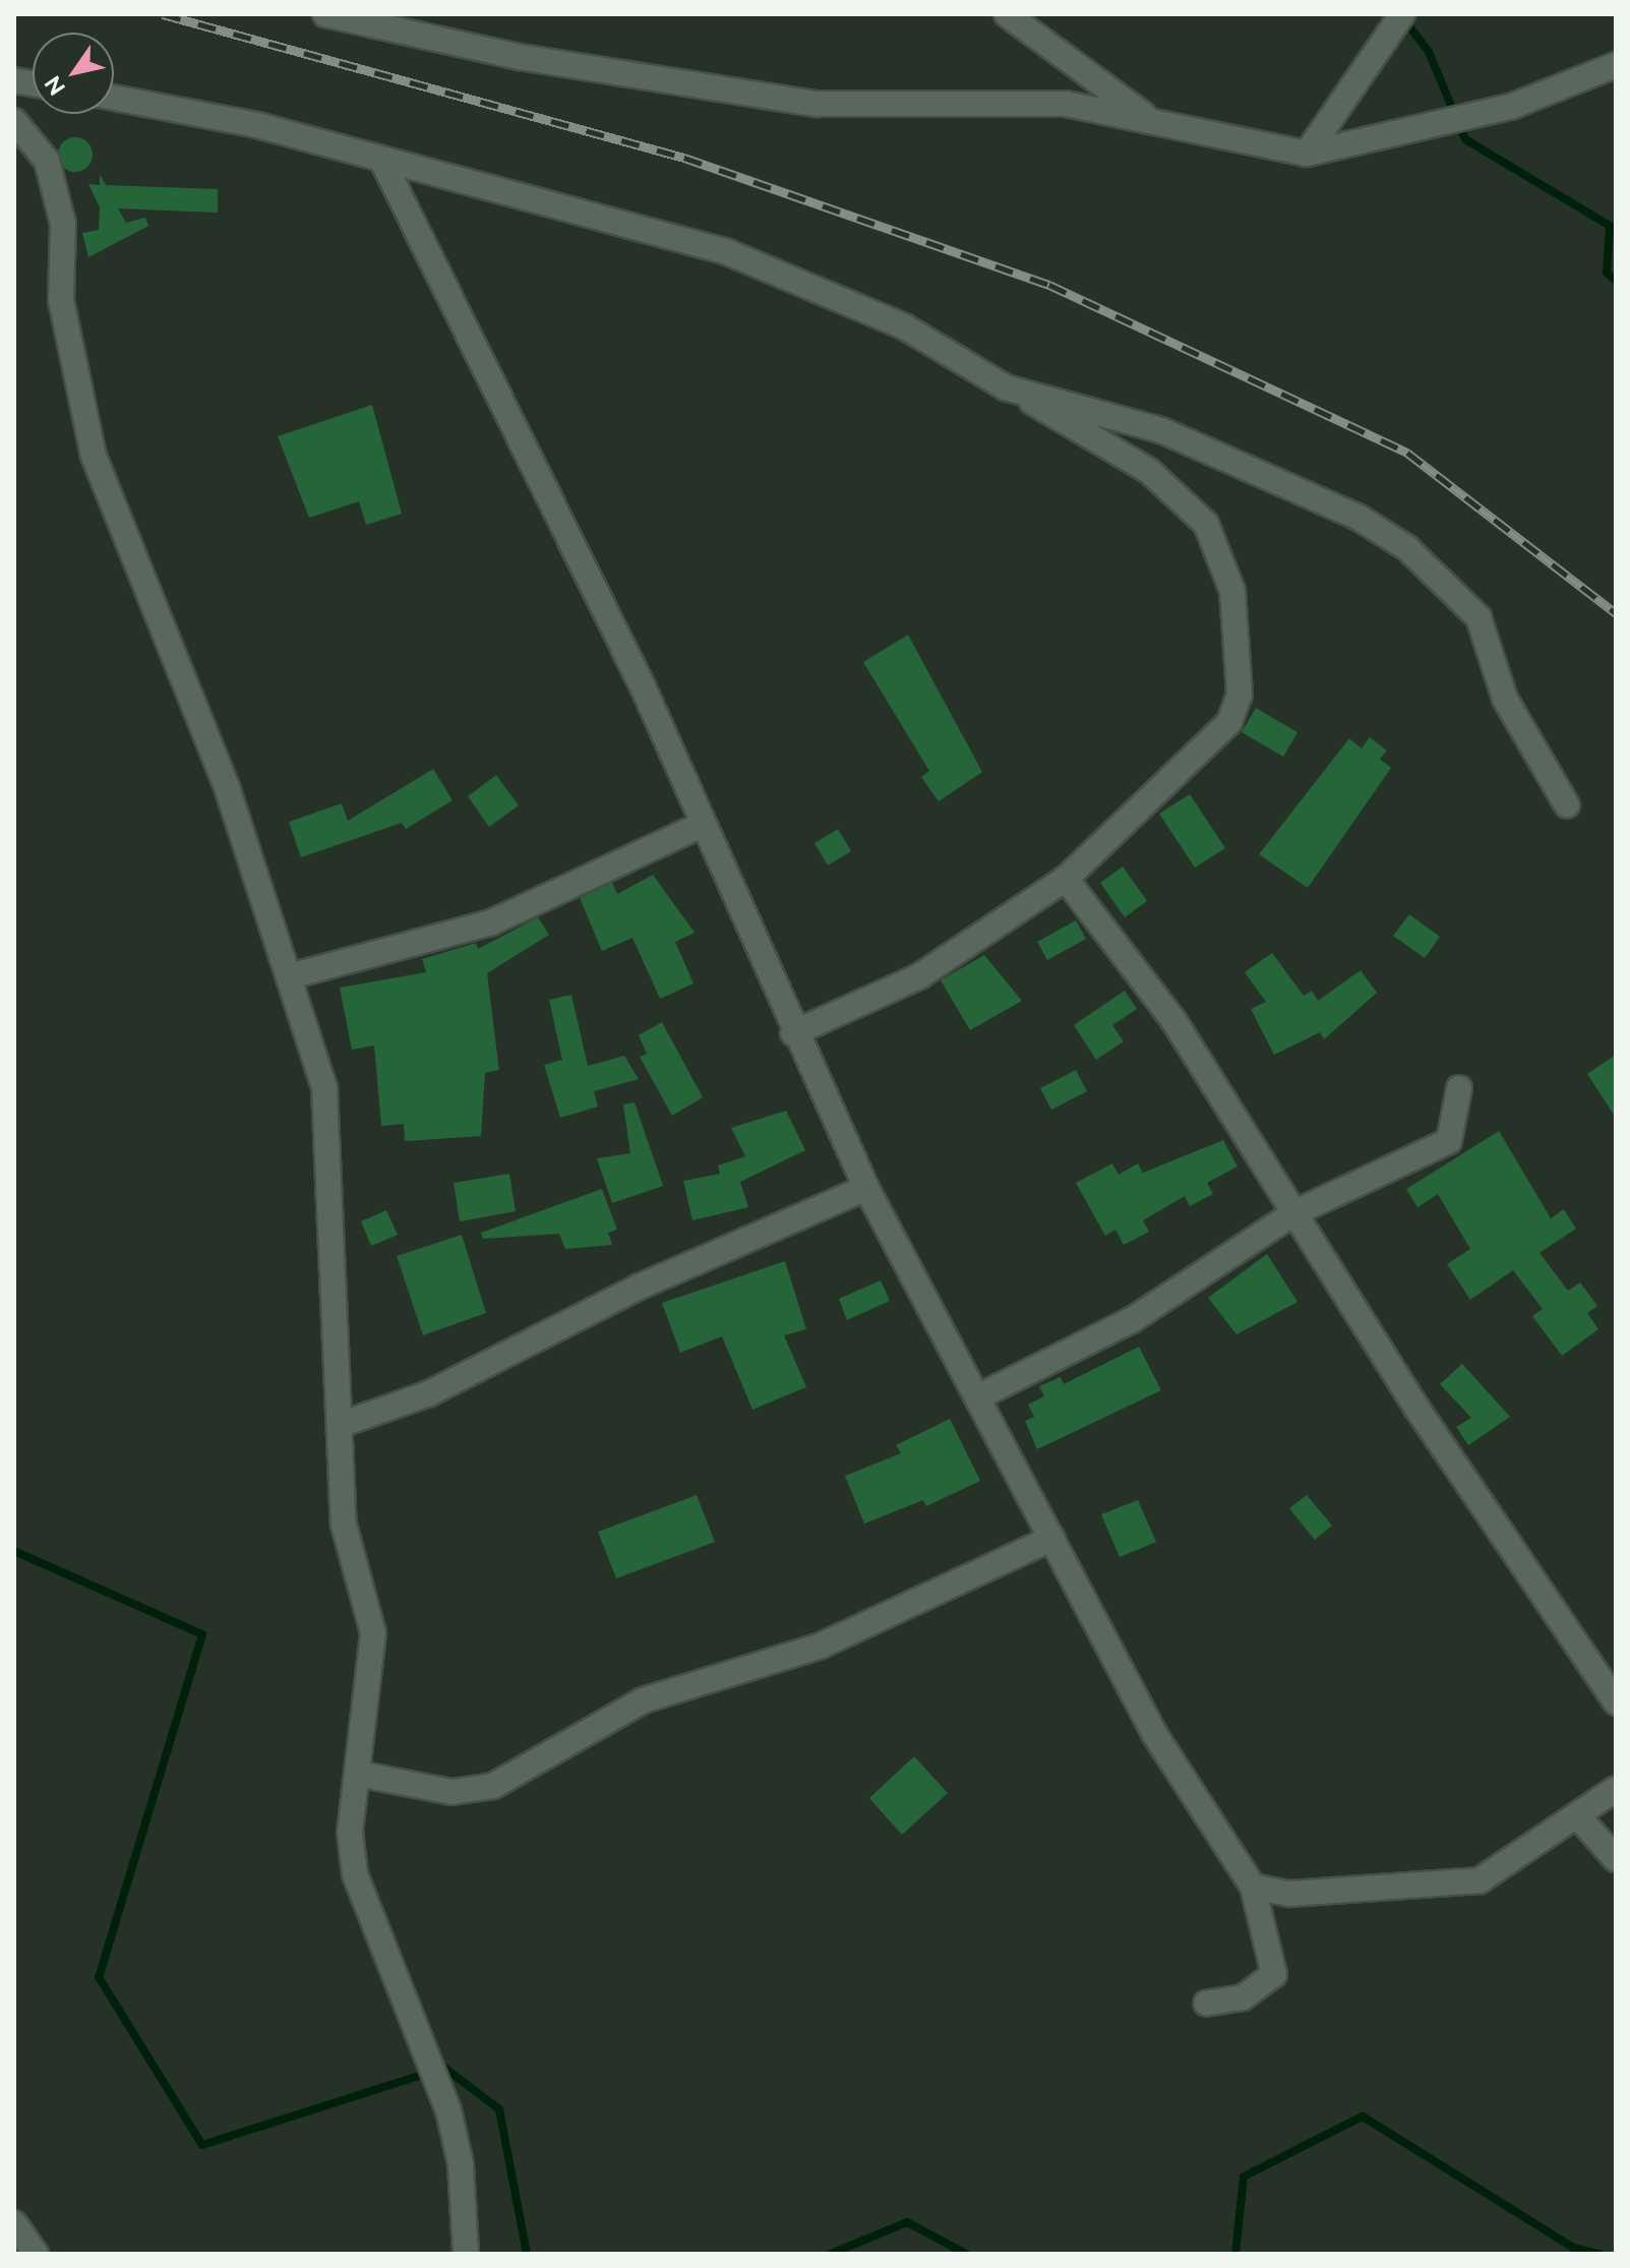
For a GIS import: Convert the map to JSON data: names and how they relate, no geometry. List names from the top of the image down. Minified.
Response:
{"north":"bottom left"}
